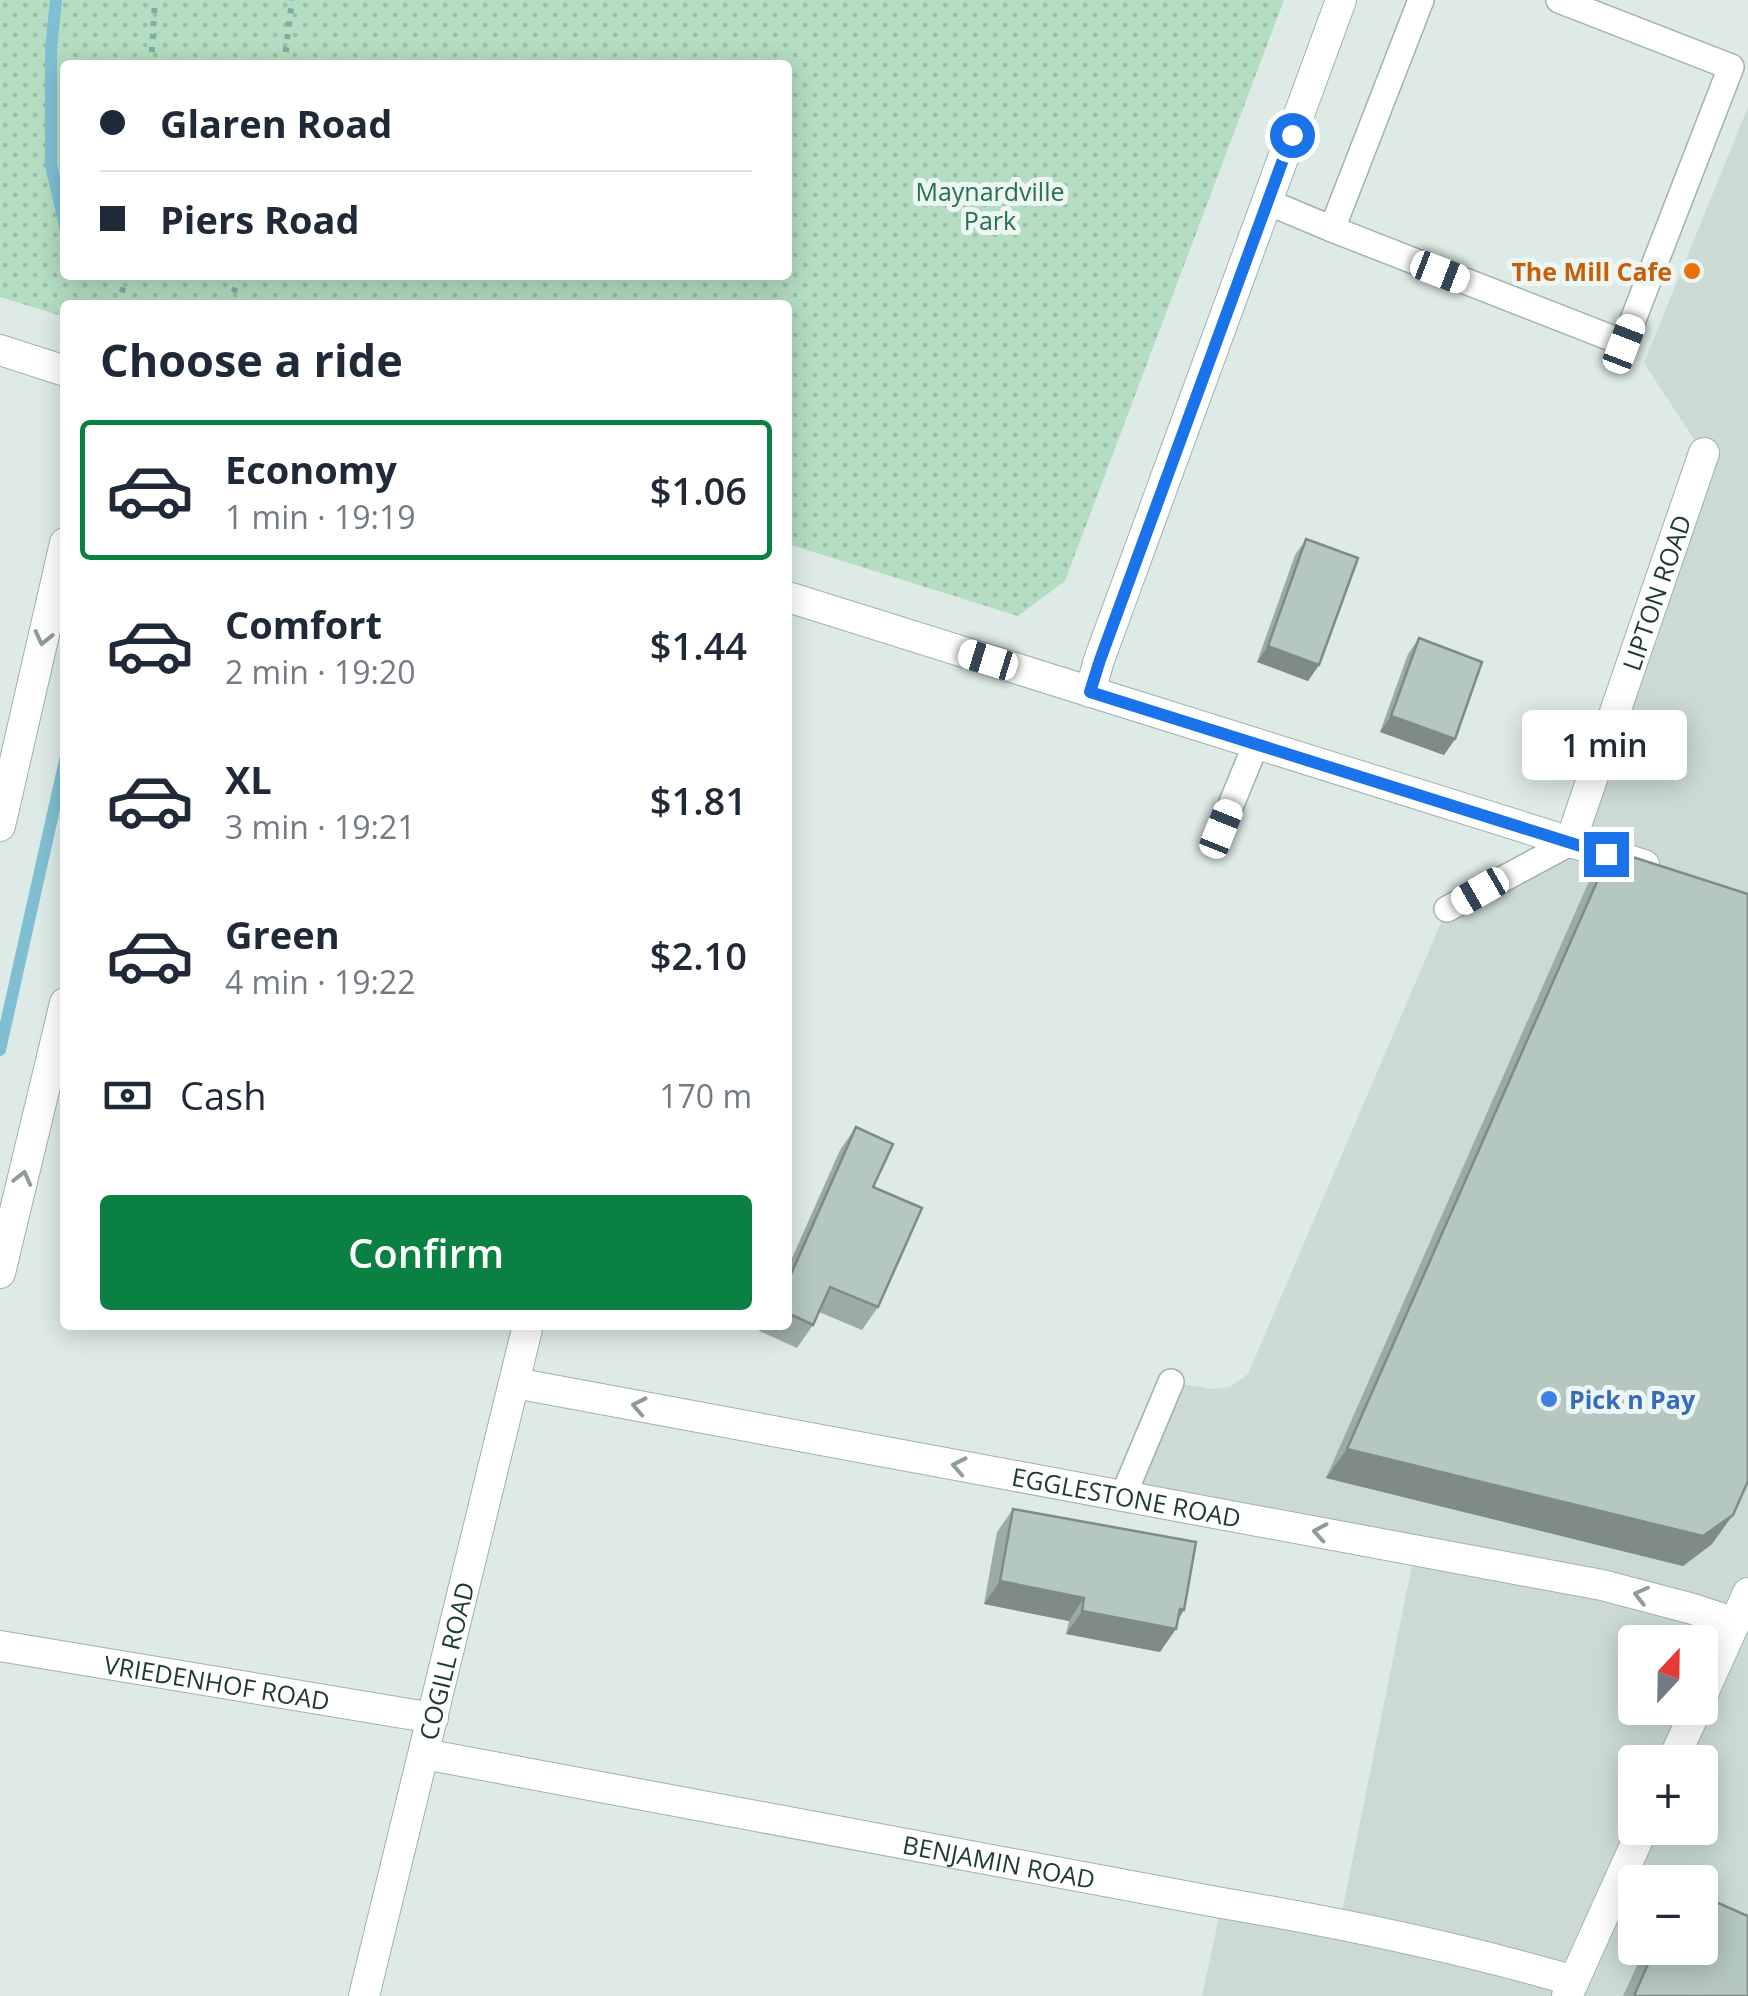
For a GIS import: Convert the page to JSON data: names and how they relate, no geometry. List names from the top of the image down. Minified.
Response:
{"streets":{"street":["LIPTON ROAD","EGGLESTONE ROAD","COGILL ROAD","VRIEDENHOF ROAD","BENJAMIN ROAD"]},"crossings":[["EGGLESTONE ROAD","COGILL ROAD"],["COGILL ROAD","VRIEDENHOF ROAD"],["COGILL ROAD","BENJAMIN ROAD"]],"one_way":["EGGLESTONE ROAD"],"parks":["Maynardville Park"],"places":["The Mill Cafe","Pick n Pay"],"north":"top","page":{"banner":["Glaren Road","Piers Road"],"heading":"Choose a ride","list":[{"name":"Economy","note":"1 min · 19:19","value":"$1.06"},{"name":"Comfort","note":"2 min · 19:20","value":"$1.44"},{"name":"XL","note":"3 min · 19:21","value":"$1.81"},{"name":"Green","note":"4 min · 19:22","value":"$2.10"}],"bubble":"1 min","pay":["Cash","170 m"],"buttons":"Confirm","map_buttons":["+","−"]}}
